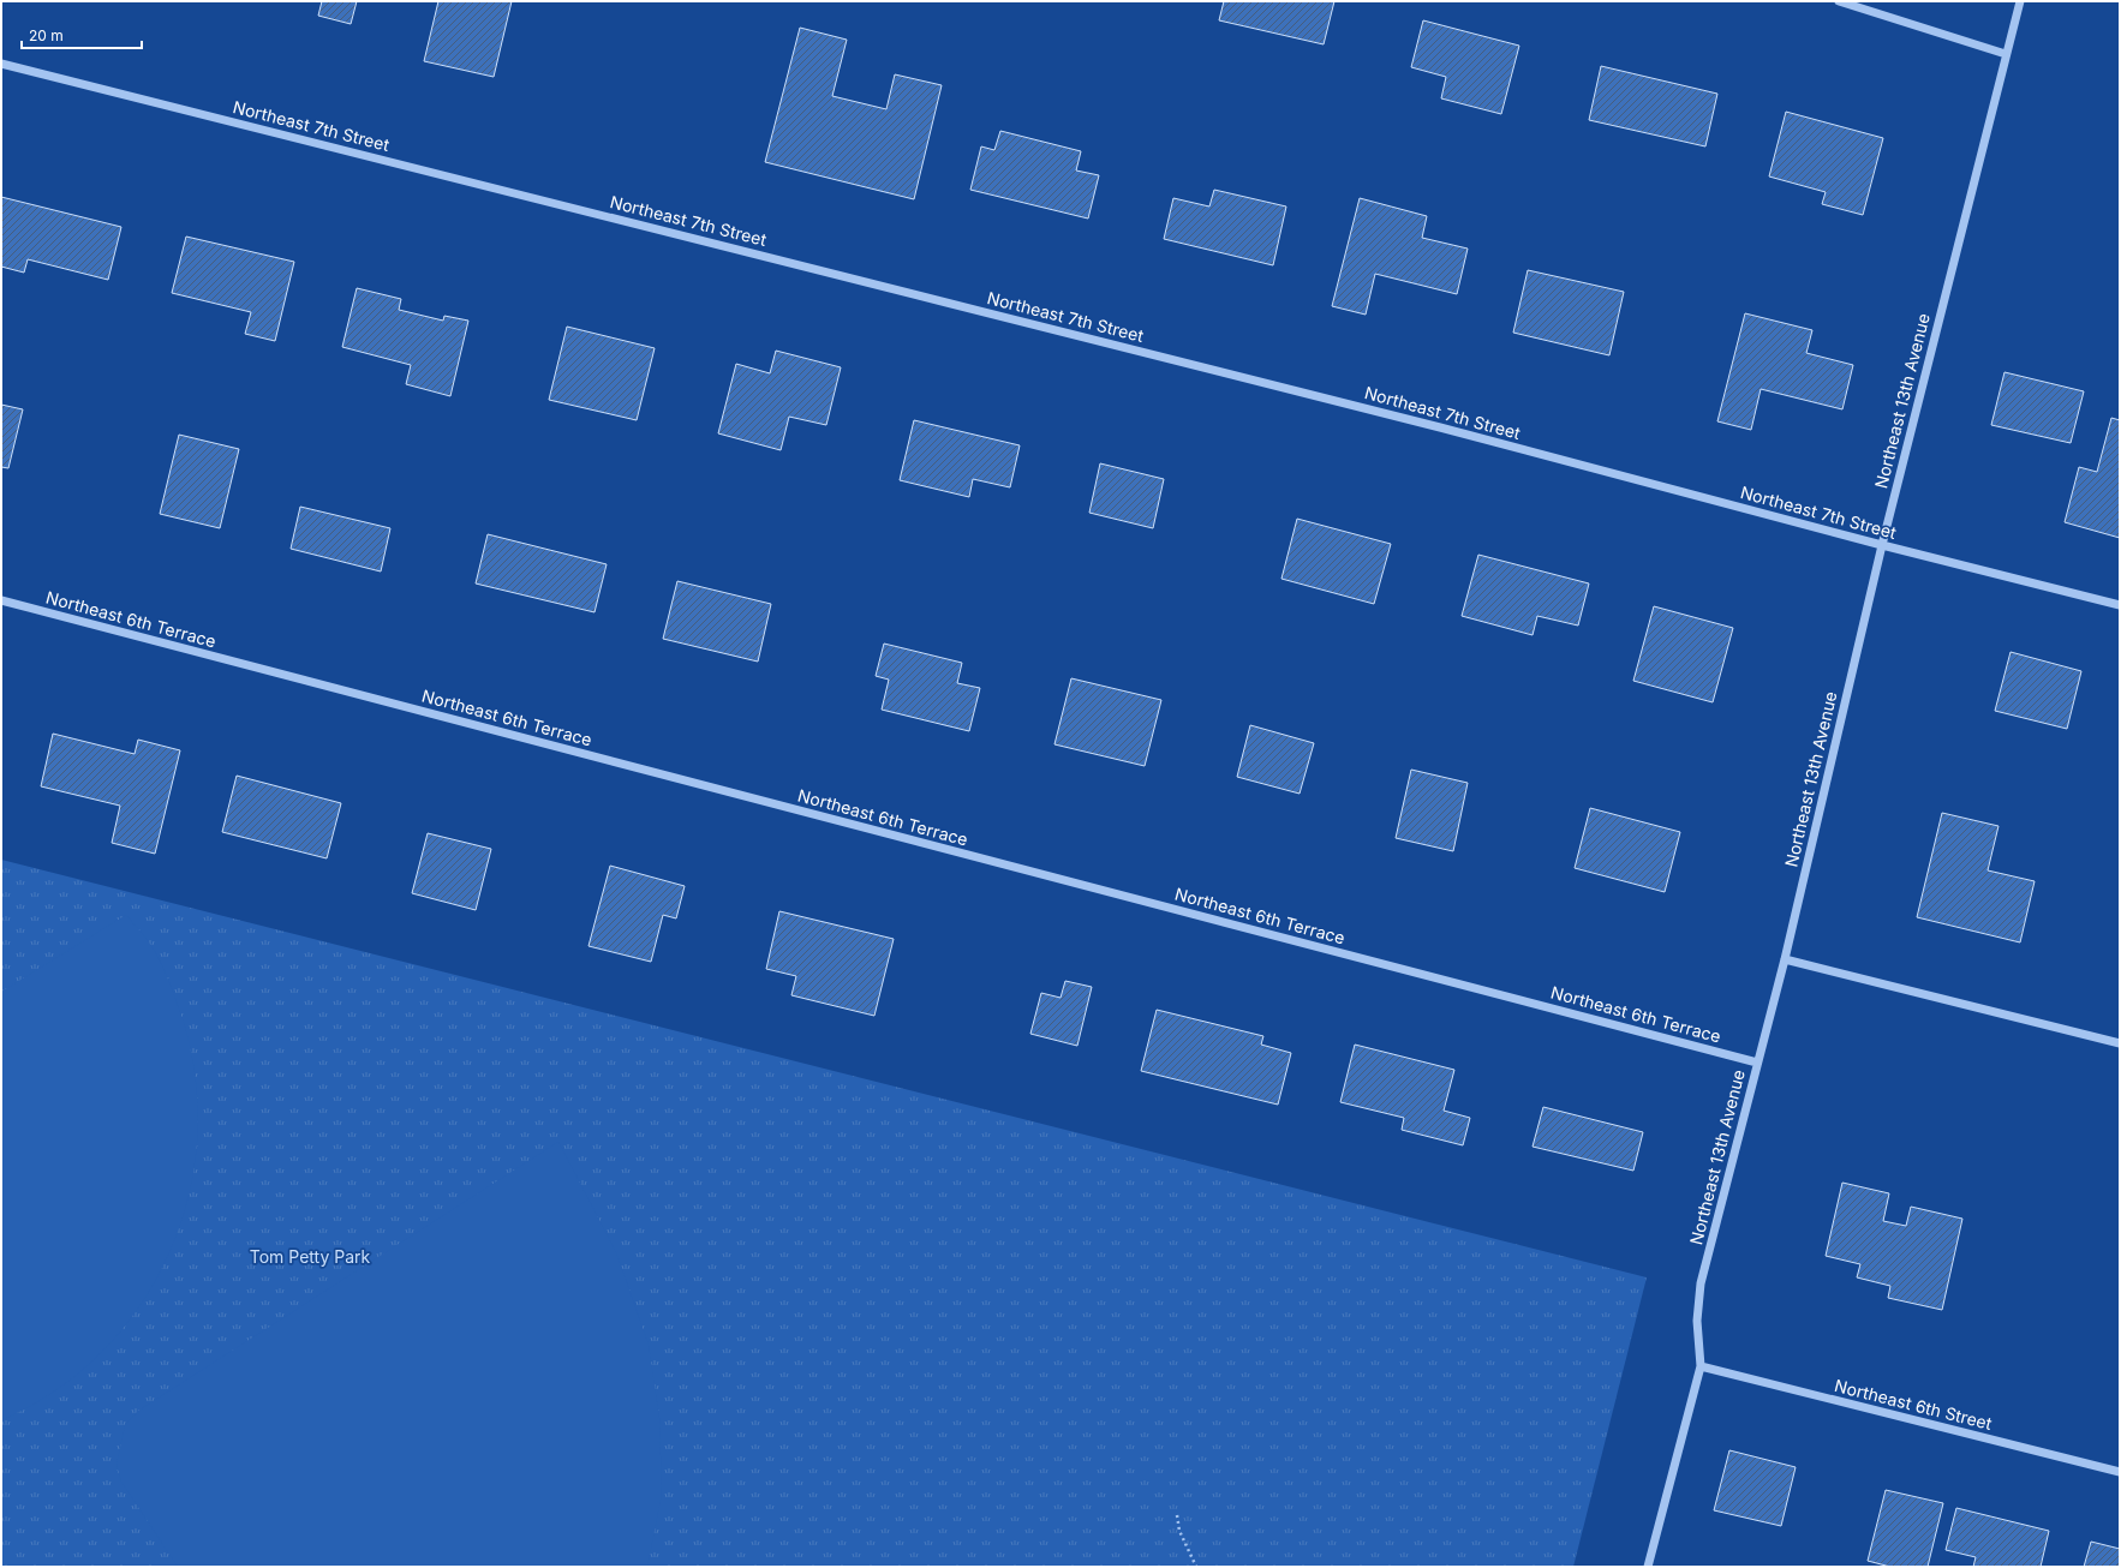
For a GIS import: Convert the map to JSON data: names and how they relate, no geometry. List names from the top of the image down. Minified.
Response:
{"streets":{"street":["Northeast 7th Street","Northeast 13th Avenue","Northeast 6th Terrace","Northeast 6th Street"]},"crossings":[["Northeast 7th Street","Northeast 13th Avenue"],["Northeast 13th Avenue","Northeast 6th Terrace"],["Northeast 13th Avenue","Northeast 6th Street"]],"parks":["Tom Petty Park"],"scale_bar":"20 m"}
